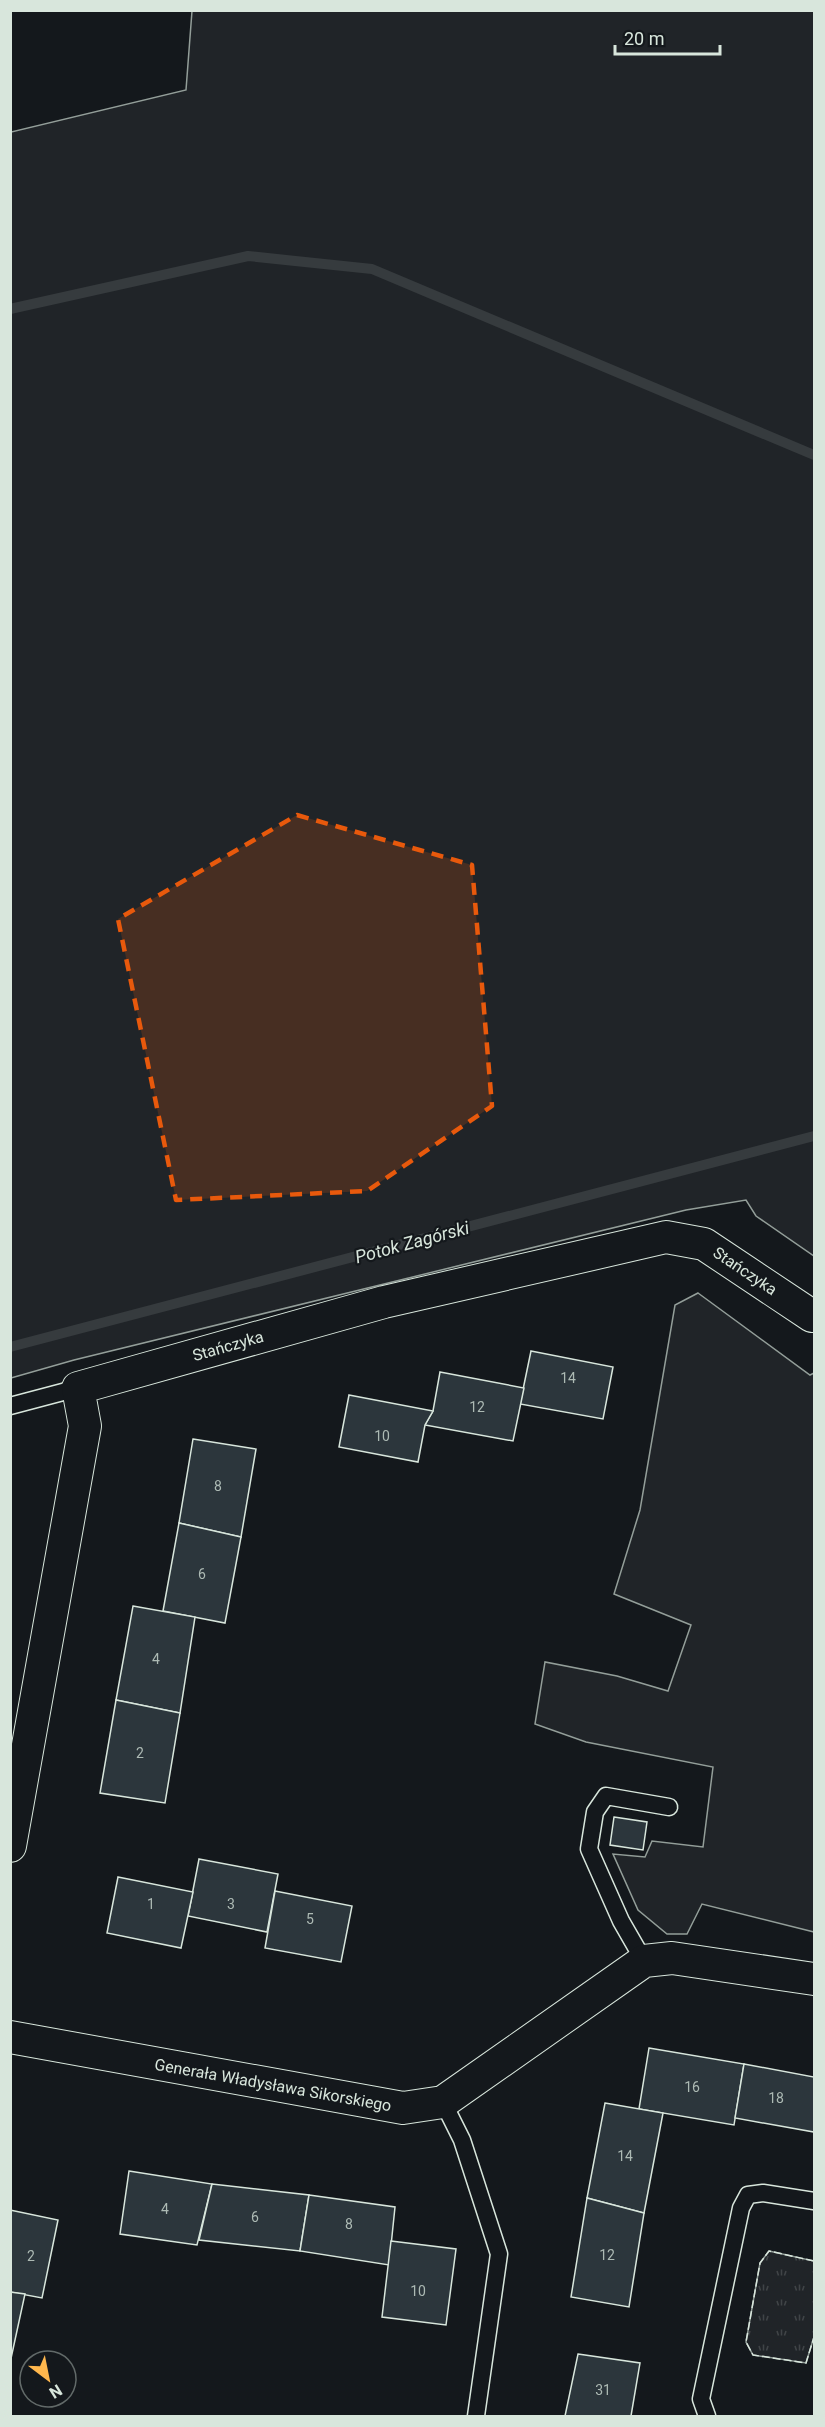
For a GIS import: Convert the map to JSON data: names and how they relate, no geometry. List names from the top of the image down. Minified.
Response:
{"streets":{"street":["Stańczyka","Generała Władysława Sikorskiego"]},"water":["Potok Zagórski"],"house_numbers":["14","12","10","8","6","4","2","1","3","5","16","18","14","4","6","8","12","2","10","31"],"scale_bar":"20 m","north":"bottom right"}
